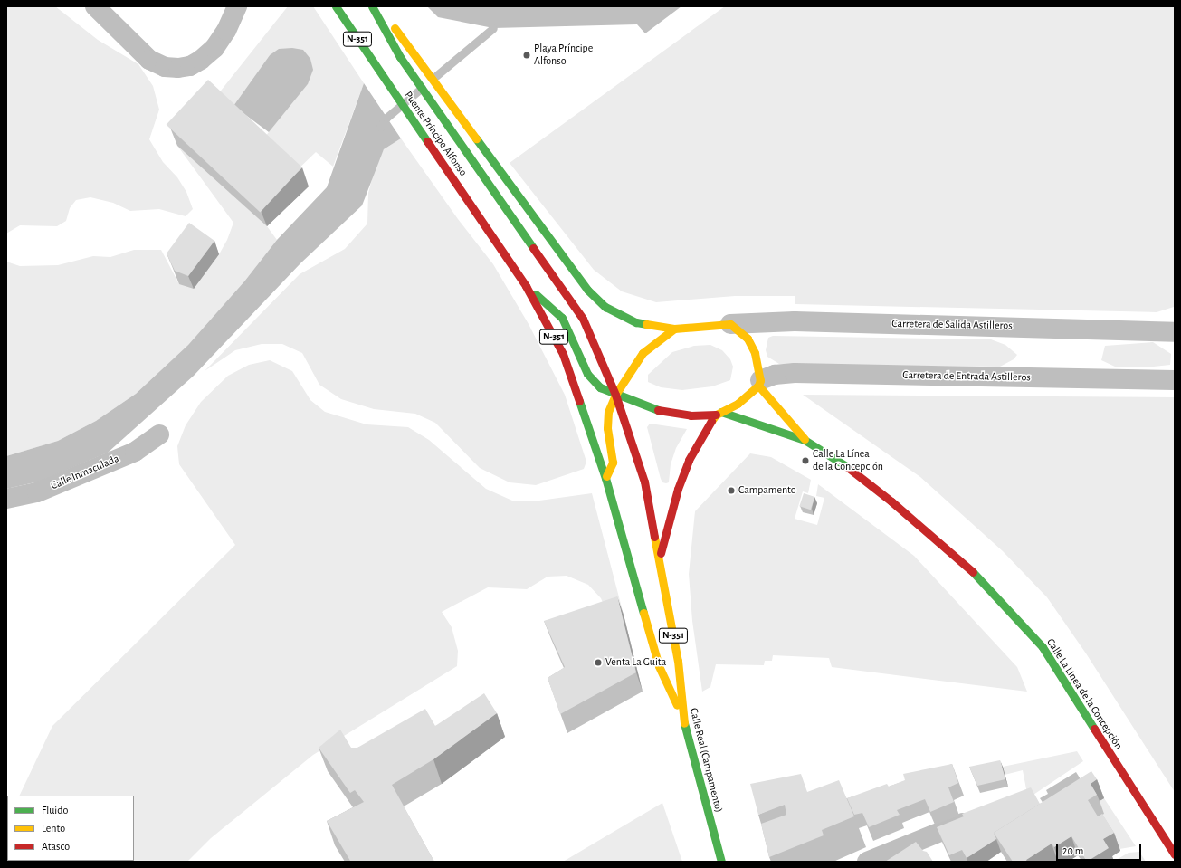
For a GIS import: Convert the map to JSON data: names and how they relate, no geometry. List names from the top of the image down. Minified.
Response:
{"streets":{"main road":["N-351","Puente Príncipe Alfonso","Calle La Línea de la Concepción","Calle Real (Campamento)"],"street":["Carretera de Salida Astilleros","Carretera de Entrada Astilleros","Calle Inmaculada"]},"crossings":[["N-351","Puente Príncipe Alfonso"],["N-351","Calle Real (Campamento)"],["Carretera de Entrada Astilleros","Calle La Línea de la Concepción"]],"places":["Playa Príncipe Alfonso","Calle La Línea de la Concepción","Campamento","Venta La Guita"],"legend":["Fluido","Lento","Atasco"],"scale_bar":"20 m"}
